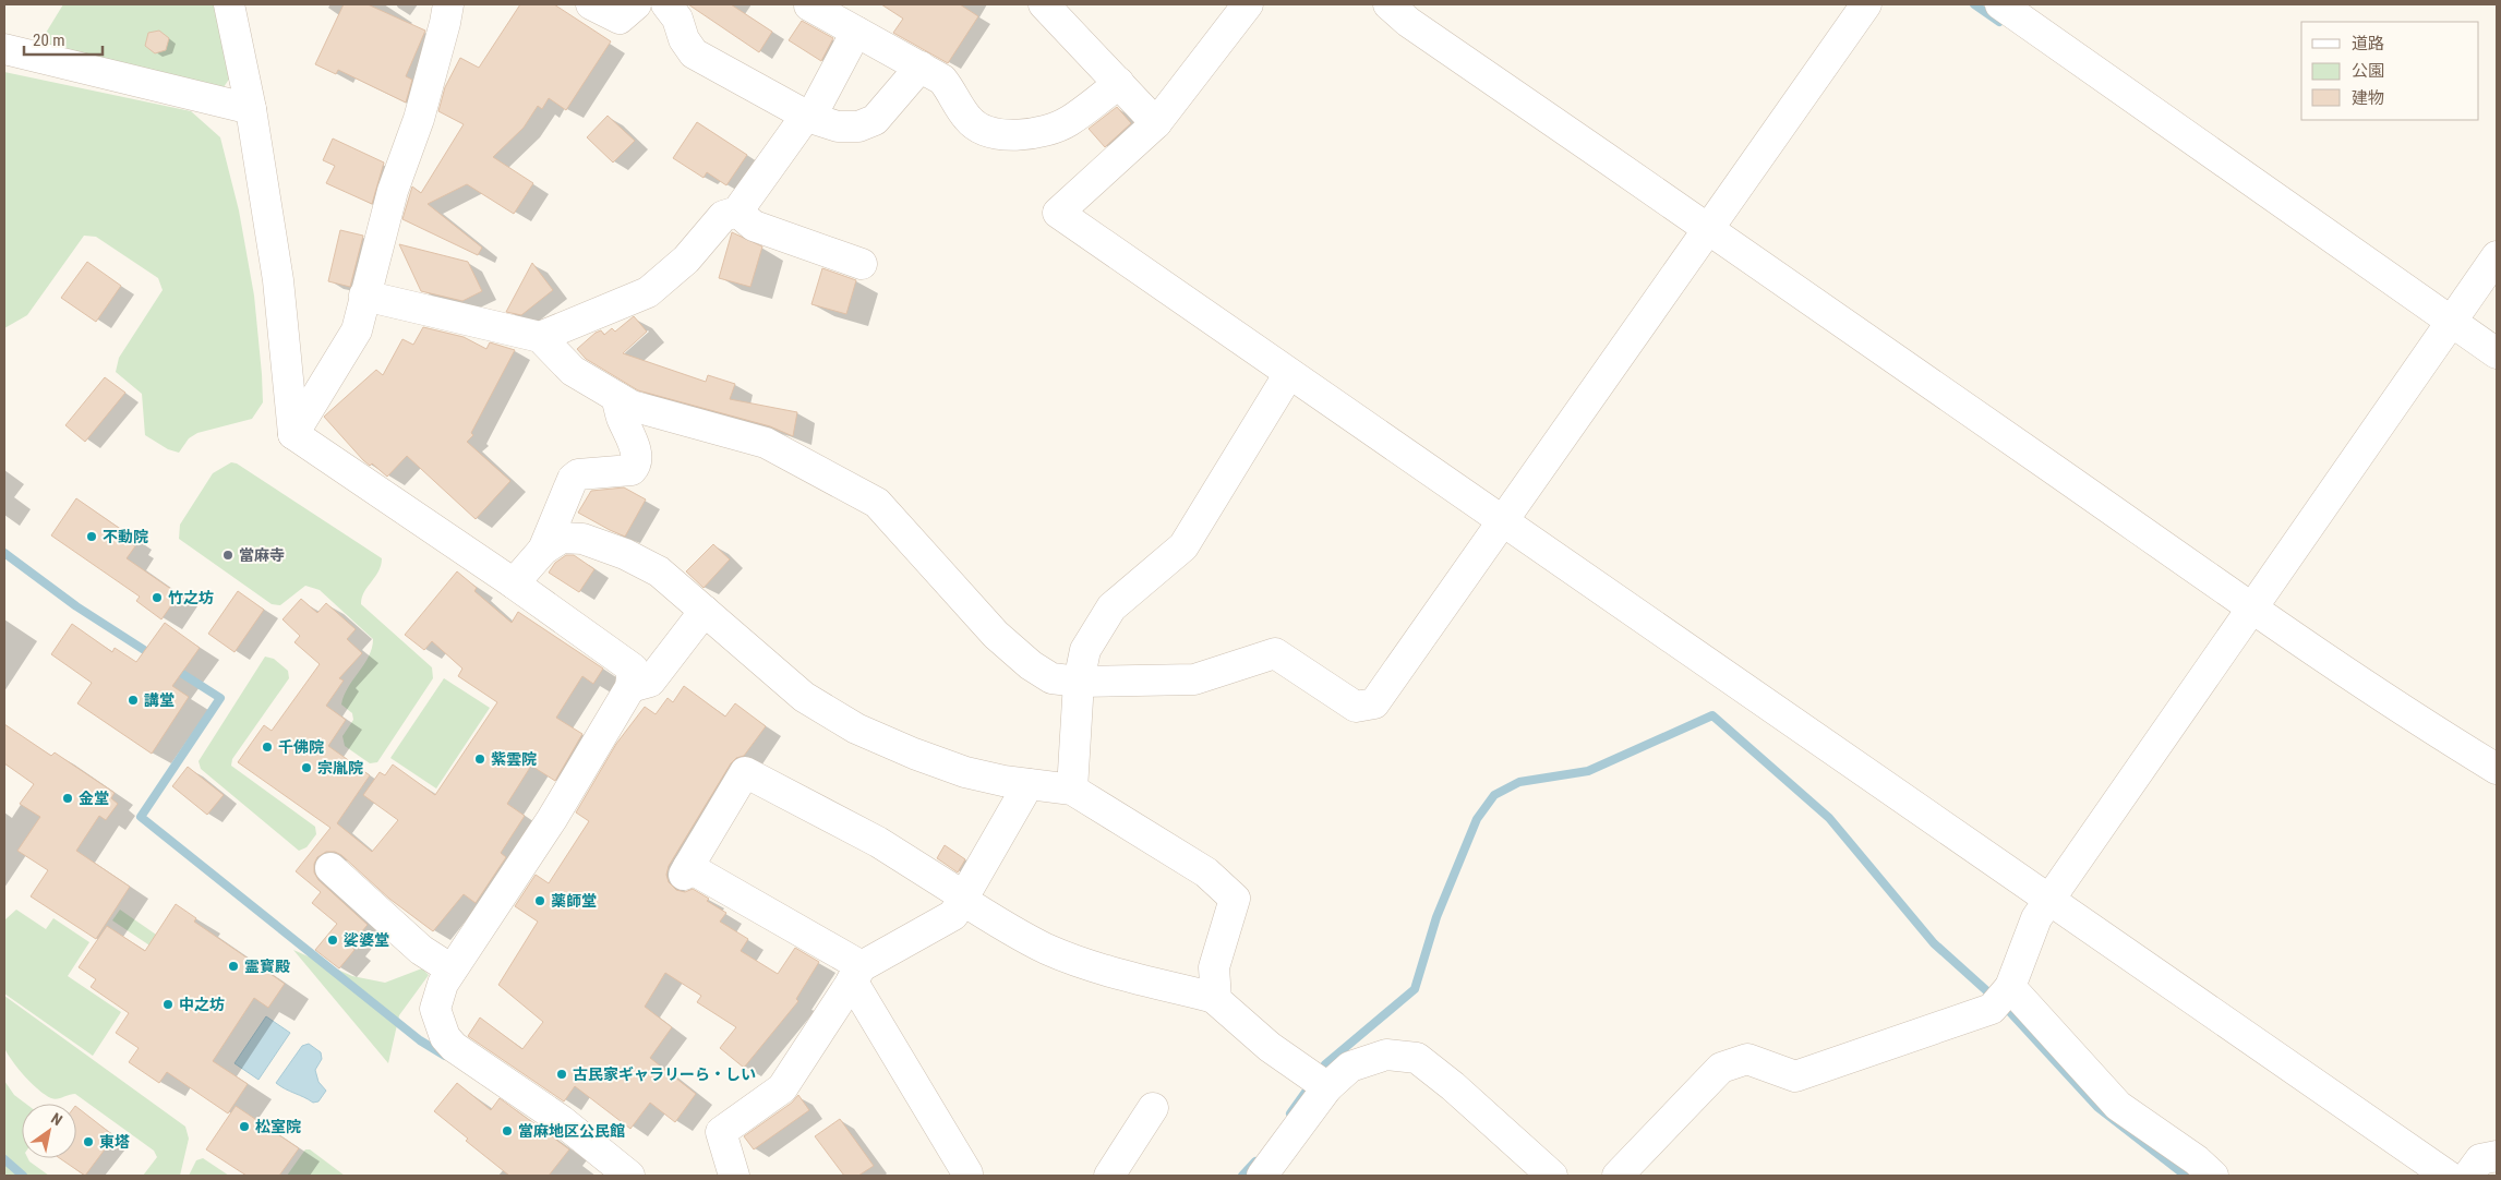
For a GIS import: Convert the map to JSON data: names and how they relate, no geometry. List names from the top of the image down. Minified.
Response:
{"places":["不動院","當麻寺","竹之坊","講堂","千佛院","紫雲院","宗胤院","金堂","薬師堂","娑婆堂","霊寳殿","中之坊","古民家ギャラリーら・しい","松室院","當麻地区公民館","東塔"],"legend":["道路","公園","建物"],"scale_bar":"20 m","north":"top right"}
